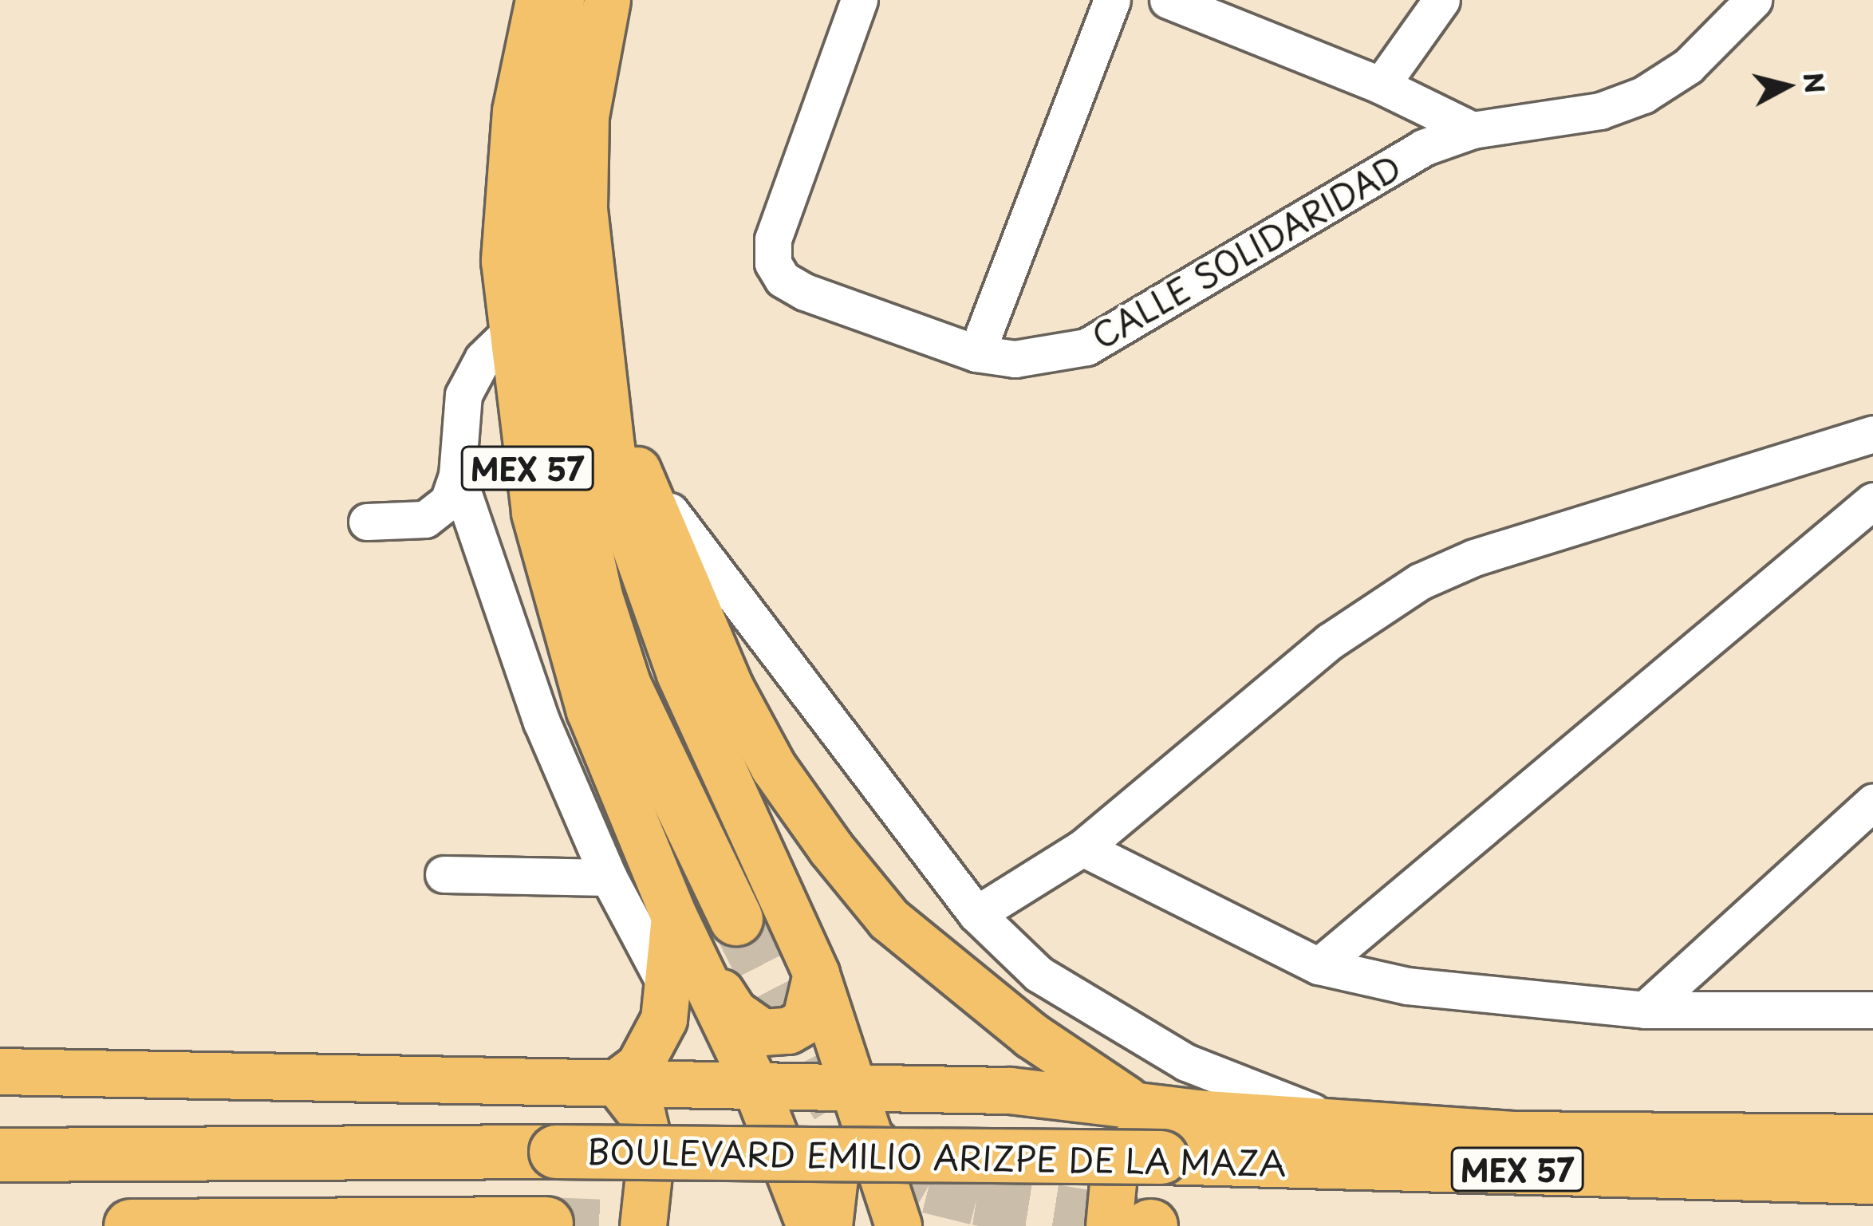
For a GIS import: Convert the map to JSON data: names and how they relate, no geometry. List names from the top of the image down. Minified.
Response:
{"streets":{"highway":["MEX 57","BOULEVARD EMILIO ARIZPE DE LA MAZA"],"street":["CALLE SOLIDARIDAD"]},"crossings":[["MEX 57","BOULEVARD EMILIO ARIZPE DE LA MAZA"]],"north":"right"}
